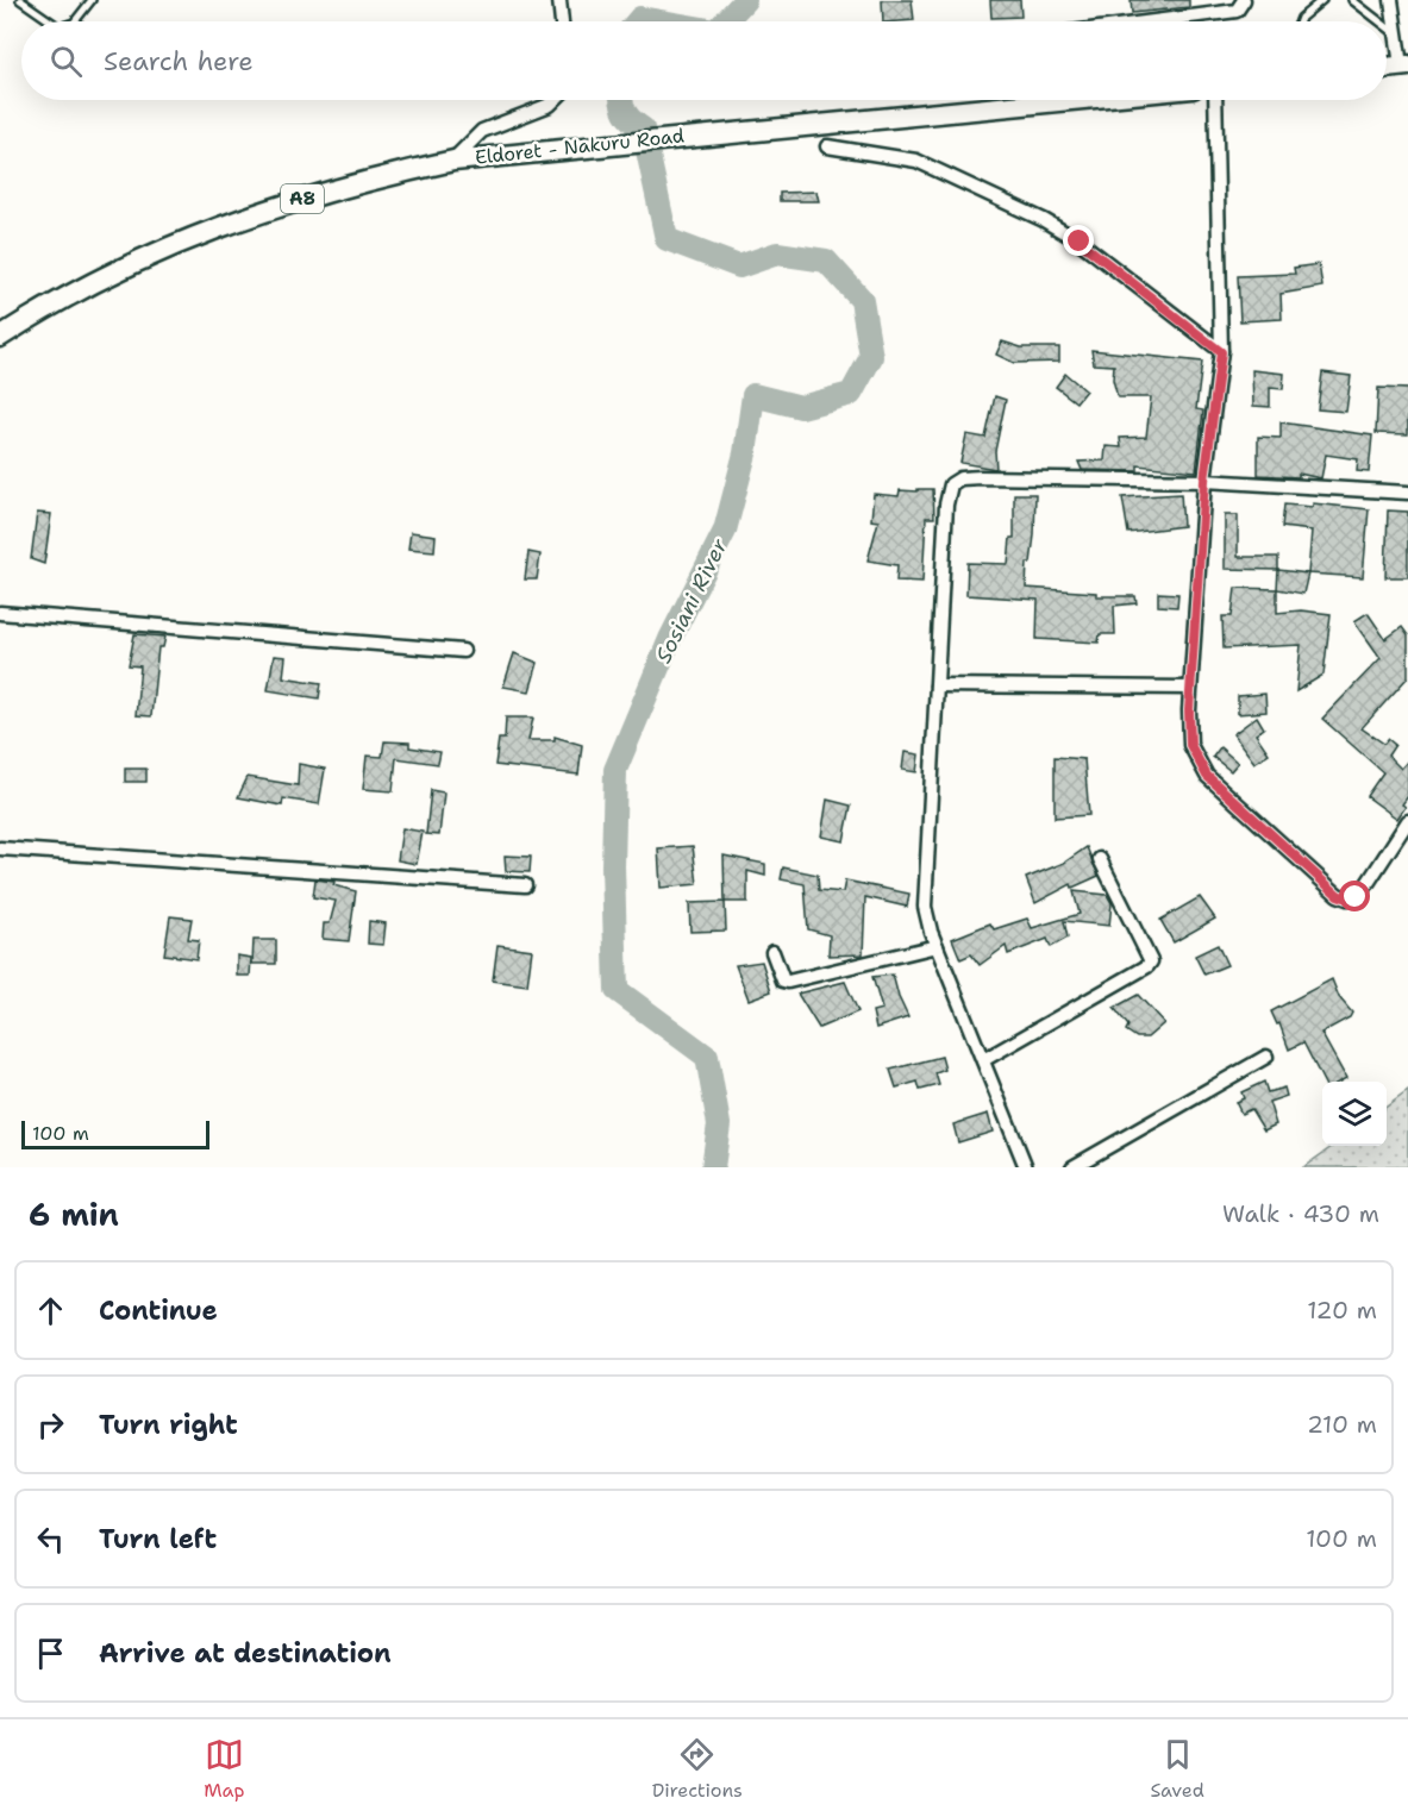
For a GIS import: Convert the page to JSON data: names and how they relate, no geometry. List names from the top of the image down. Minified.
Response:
{"streets":{"highway":["Eldoret - Nakuru Road","A8"]},"water":["Sosiani River"],"scale_bar":"100 m","page":{"search":"Search here","scale":"100 m","heading":["6 min","Walk · 430 m"],"list":[["Continue","120 m"],["Turn right","210 m"],["Turn left","100 m"],"Arrive at destination"],"nav":["Map","Directions","Saved"]}}
